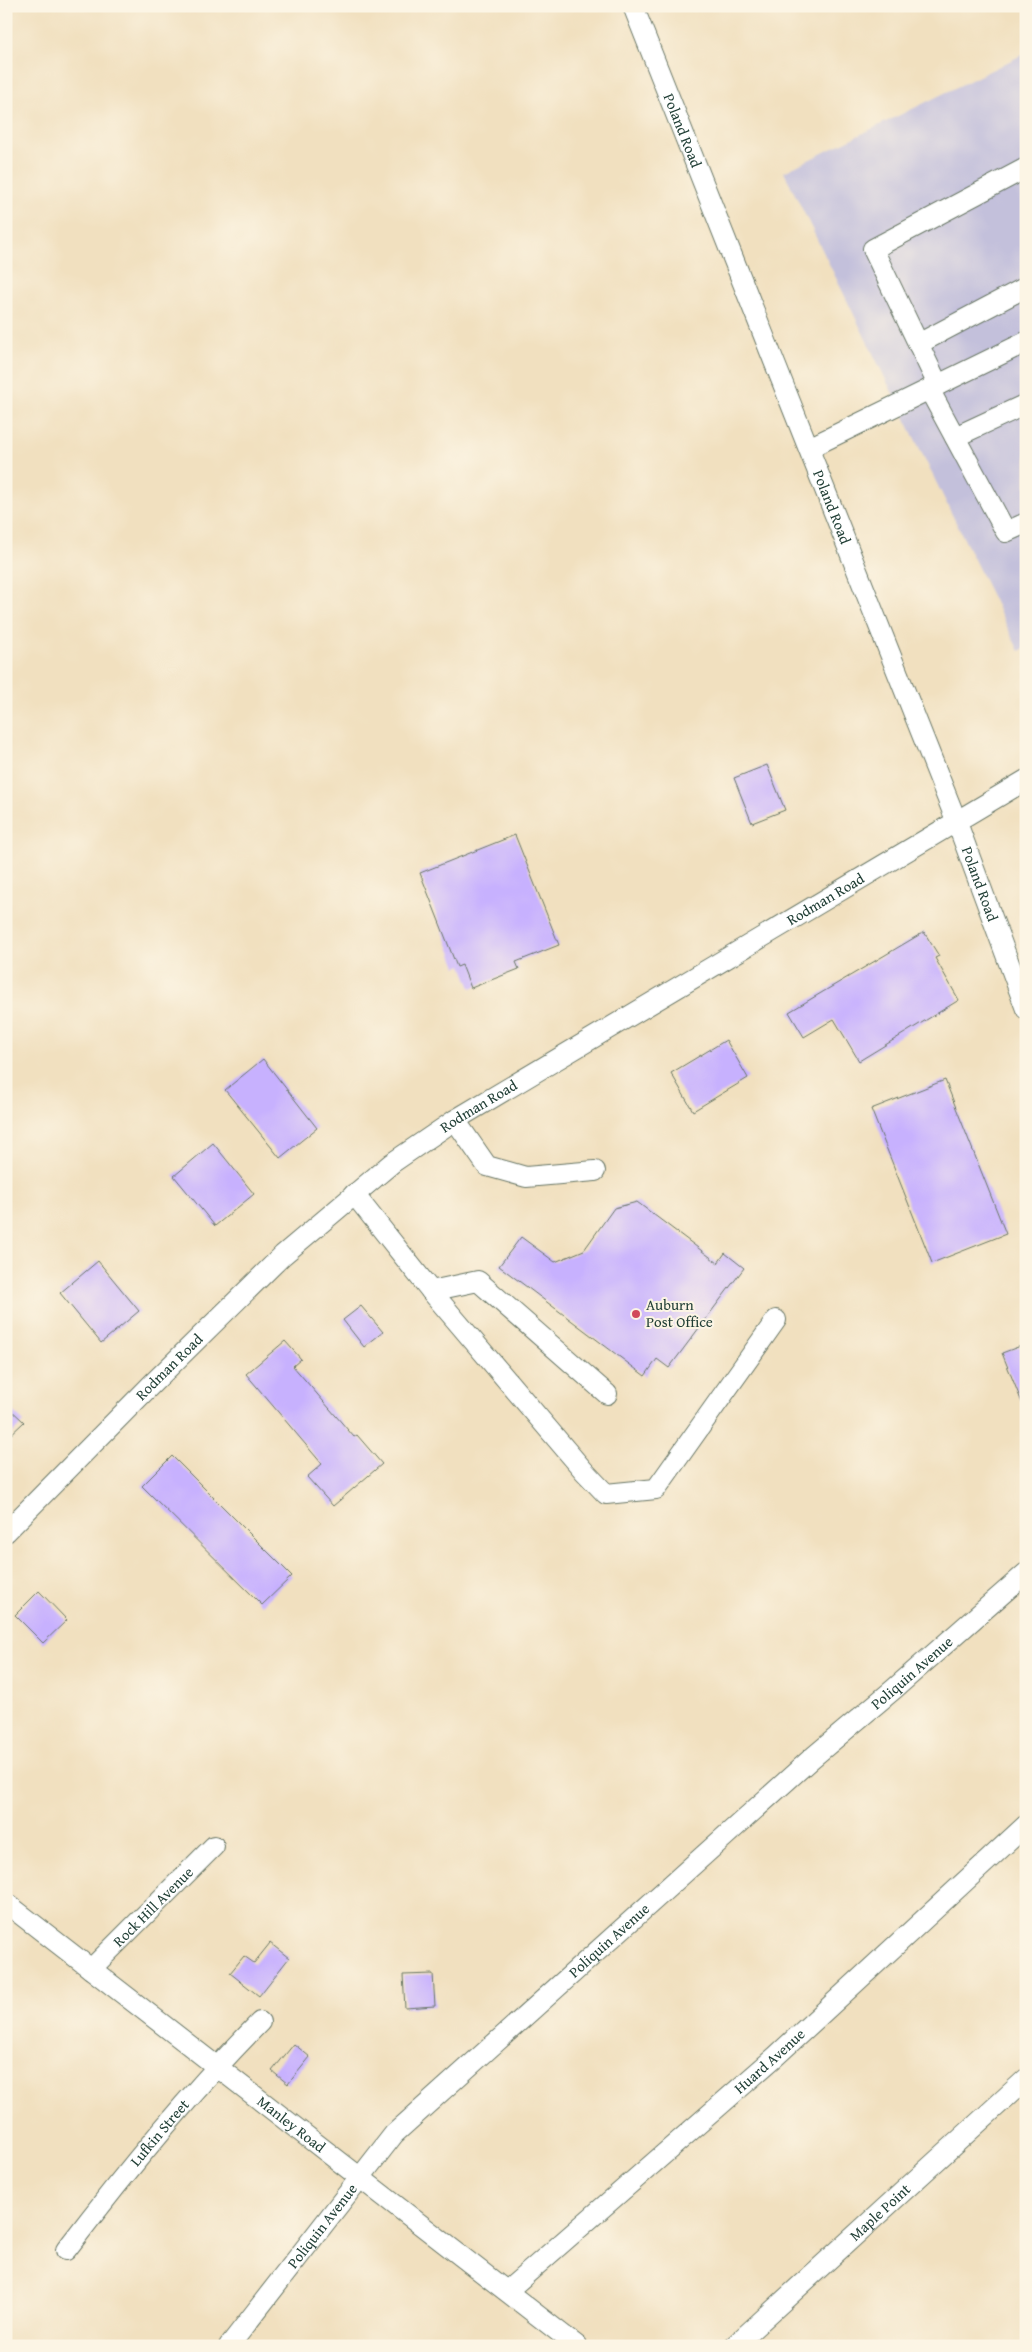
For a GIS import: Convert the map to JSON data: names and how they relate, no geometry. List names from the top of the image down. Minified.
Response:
{"streets":{"street":["Poland Road","Rodman Road","Poliquin Avenue","Rock Hill Avenue","Huard Avenue","Manley Road","Lufkin Street","Maple Point"]},"crossings":[["Poland Road","Rodman Road"],["Poliquin Avenue","Manley Road"],["Rock Hill Avenue","Manley Road"],["Huard Avenue","Manley Road"],["Manley Road","Lufkin Street"]],"places":["Auburn Post Office"]}
